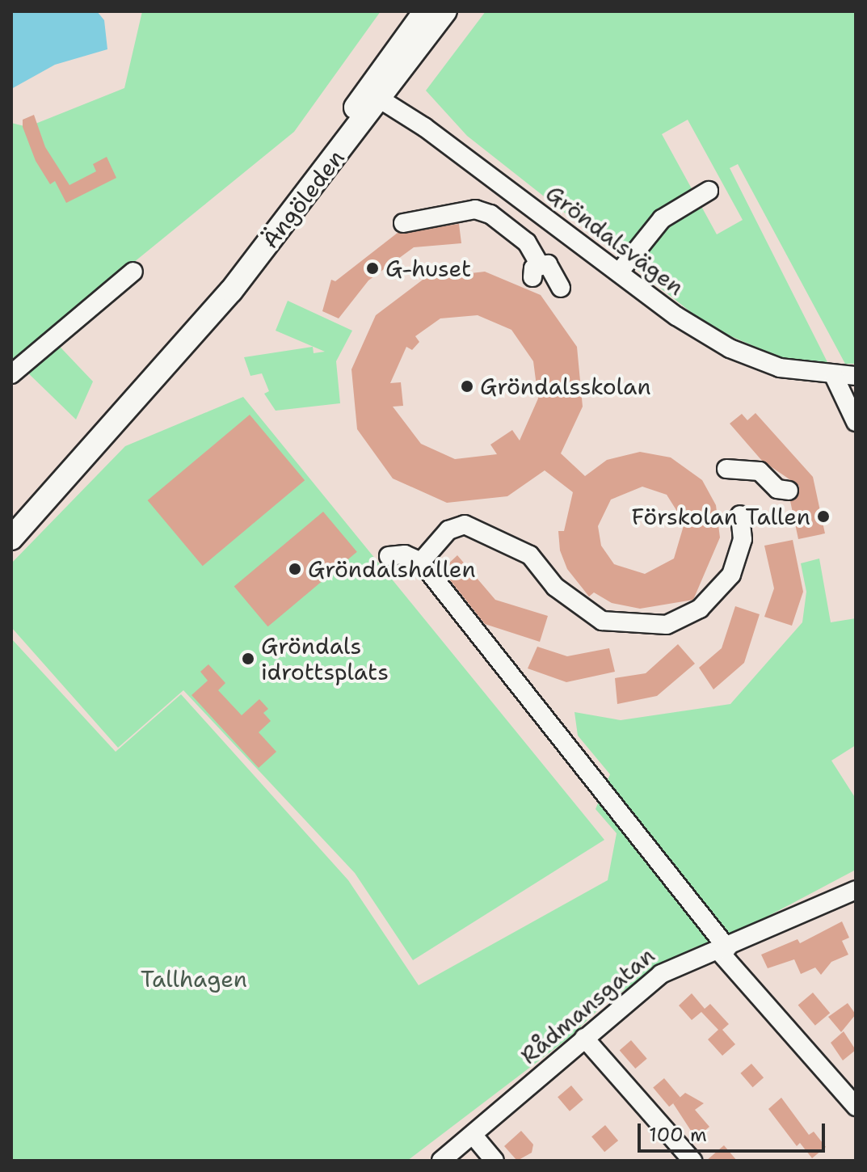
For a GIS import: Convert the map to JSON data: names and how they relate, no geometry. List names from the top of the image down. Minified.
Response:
{"streets":{"main road":["Ängöleden"],"street":["Gröndalsvägen","Rådmansgatan"]},"crossings":[["Ängöleden","Gröndalsvägen"]],"parks":["Tallhagen"],"places":["G-huset","Gröndalsskolan","Förskolan Tallen","Gröndalshallen","Gröndals idrottsplats"],"scale_bar":"100 m"}
